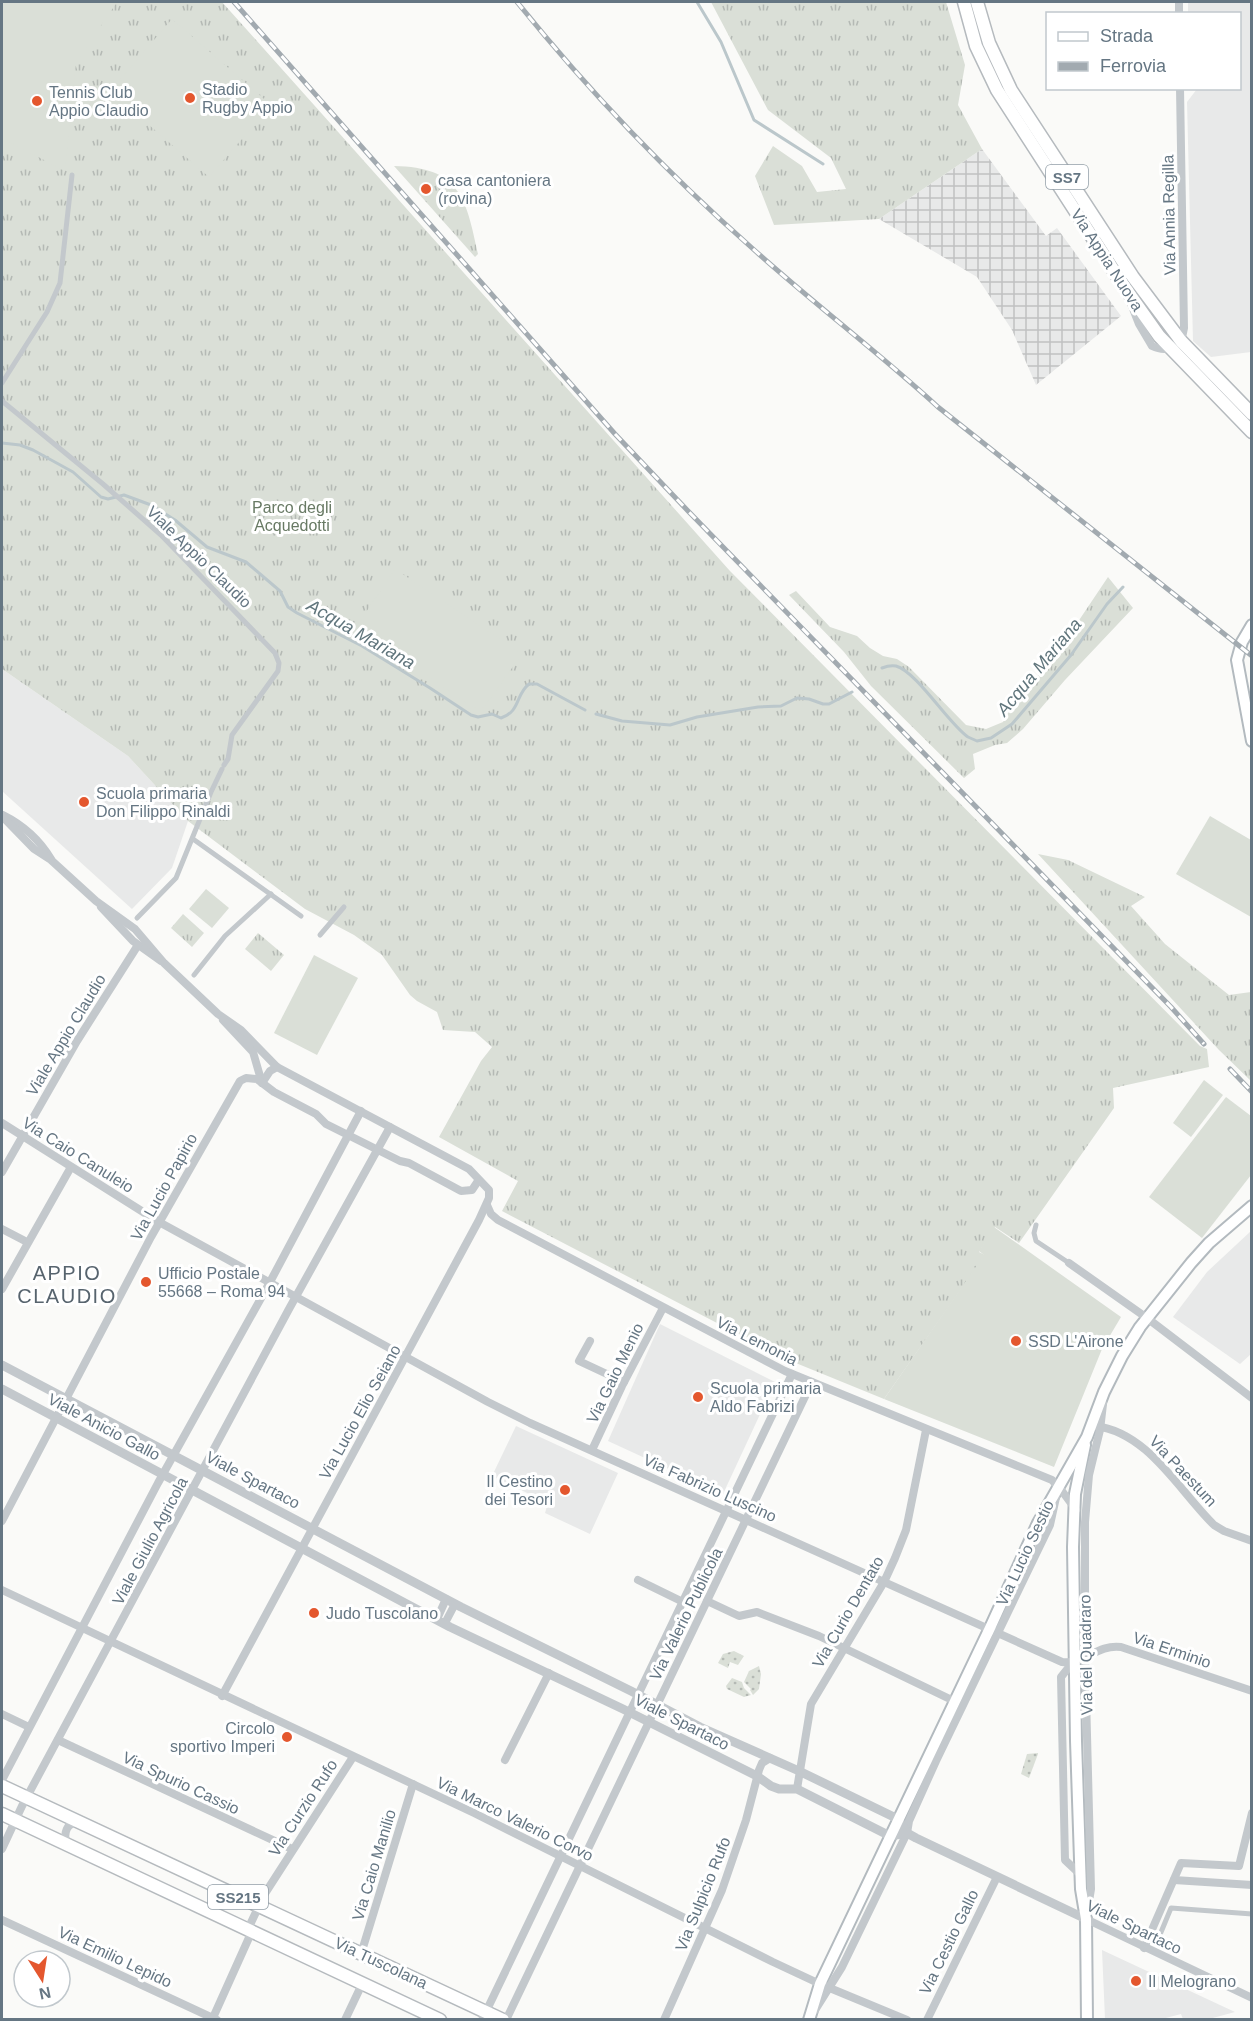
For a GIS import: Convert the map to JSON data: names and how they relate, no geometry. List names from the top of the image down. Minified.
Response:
{"streets":{"main road":["SS7","Via Appia Nuova","Via Lucio Sestio","Via del Quadraro","SS215","Via Tuscolana"],"street":["Via Annia Regilla","Viale Appio Claudio","Via Caio Canuleio","Via Lucio Papirio","Via Lemonia","Via Gaio Menio","Via Lucio Elio Seiano","Viale Anicio Gallo","Via Paestum","Viale Spartaco","Via Fabrizio Luscino","Viale Giulio Agricola","Via Curio Dentato","Via Valerio Publicola","Via Erminio","Via Spurio Cassio","Via Curzio Rufo","Via Marco Valerio Corvo","Via Caio Manilio","Via Sulpicio Rufo","Via Cestio Gallo","Via Emilio Lepido"]},"crossings":[["Via Annia Regilla","Via Appia Nuova"],["Viale Appio Claudio","Via Caio Canuleio"],["Via Caio Canuleio","Via Lucio Papirio"],["Via Caio Canuleio","Via Fabrizio Luscino"],["Via Caio Canuleio","Viale Giulio Agricola"],["Via Lucio Papirio","Viale Anicio Gallo"],["Via Lemonia","Via Gaio Menio"],["Via Lemonia","Via Lucio Elio Seiano"],["Via Lemonia","Viale Giulio Agricola"],["Via Lemonia","Via Lucio Sestio"],["Via Lemonia","Via Curio Dentato"],["Via Lemonia","Via Valerio Publicola"],["Via Lemonia","Via del Quadraro"],["Via Gaio Menio","Via Fabrizio Luscino"],["Via Lucio Elio Seiano","Viale Spartaco"],["Via Lucio Elio Seiano","Via Fabrizio Luscino"],["Via Lucio Elio Seiano","Via Marco Valerio Corvo"],["Viale Anicio Gallo","Viale Spartaco"],["Viale Anicio Gallo","Viale Giulio Agricola"],["Via Paestum","Via del Quadraro"],["Viale Spartaco","Viale Giulio Agricola"],["Viale Spartaco","Via Lucio Sestio"],["Viale Spartaco","Via Curio Dentato"],["Viale Spartaco","Via Valerio Publicola"],["Viale Spartaco","Via del Quadraro"],["Viale Spartaco","Via Sulpicio Rufo"],["Viale Spartaco","Via Cestio Gallo"],["Via Fabrizio Luscino","Viale Giulio Agricola"],["Via Fabrizio Luscino","Via Lucio Sestio"],["Via Fabrizio Luscino","Via Curio Dentato"],["Via Fabrizio Luscino","Via Valerio Publicola"],["Via Fabrizio Luscino","Via Erminio"],["Via Fabrizio Luscino","Via del Quadraro"],["Viale Giulio Agricola","Via Spurio Cassio"],["Viale Giulio Agricola","Via Marco Valerio Corvo"],["Viale Giulio Agricola","Via Tuscolana"],["Via Lucio Sestio","Via del Quadraro"],["Via Lucio Sestio","Via Marco Valerio Corvo"],["Via Valerio Publicola","Via Marco Valerio Corvo"],["Via Valerio Publicola","Via Tuscolana"],["Via Erminio","Via del Quadraro"],["Via Spurio Cassio","Via Curzio Rufo"],["Via Curzio Rufo","Via Marco Valerio Corvo"],["Via Curzio Rufo","Via Tuscolana"],["Via Marco Valerio Corvo","Via Caio Manilio"],["Via Marco Valerio Corvo","Via Sulpicio Rufo"],["Via Caio Manilio","Via Tuscolana"]],"districts":["APPIO CLAUDIO"],"water":["Acqua Mariana"],"parks":["Parco degli Acquedotti"],"places":["Stadio Rugby Appio","Tennis Club Appio Claudio","casa cantoniera (rovina)","Scuola primaria Don Filippo Rinaldi","Ufficio Postale 55668 – Roma 94","SSD L'Airone","Scuola primaria Aldo Fabrizi","Il Cestino dei Tesori","Judo Tuscolano","Circolo sportivo Imperi","Il Melograno"],"legend":["Strada","Ferrovia"],"north":"bottom"}
